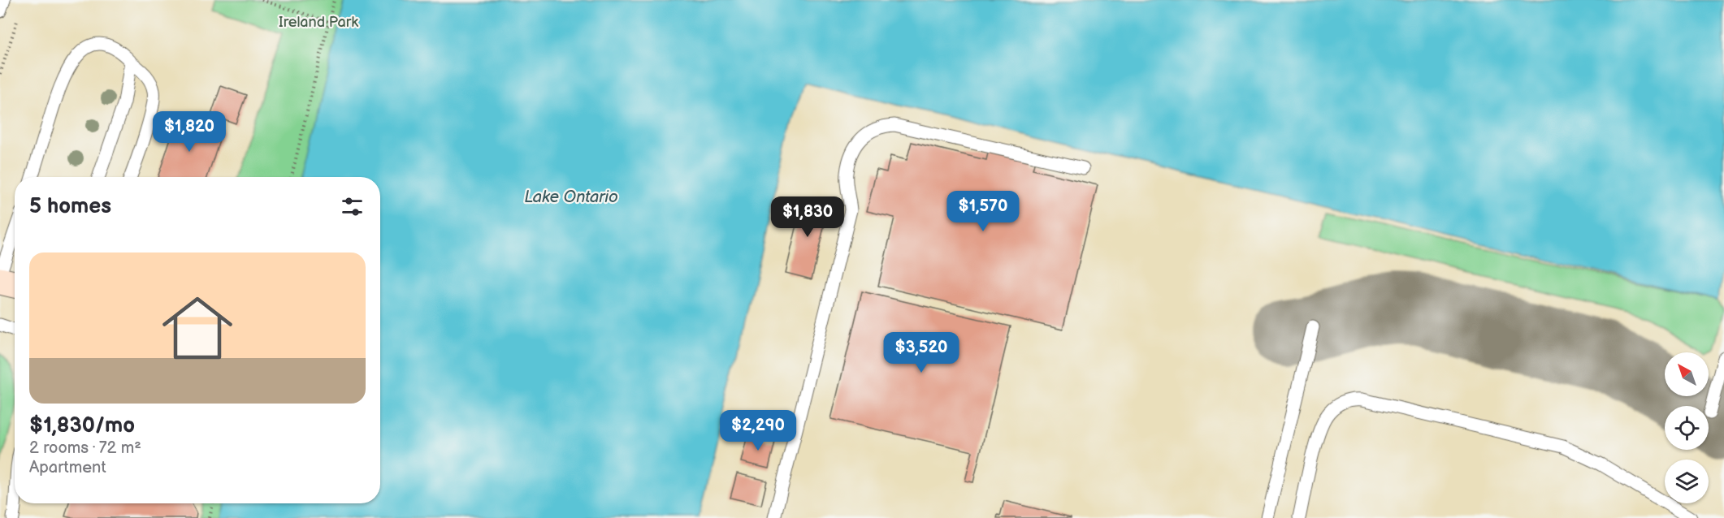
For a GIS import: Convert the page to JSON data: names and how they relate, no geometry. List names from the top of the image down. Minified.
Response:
{"water":["Lake Ontario"],"parks":["Ireland Park"],"north":"top left","page":{"price":["$1,820","$1,570","$1,830","$3,520","$2,290"],"heading":"5 homes","list":[{"name":"$1,830/mo","note":"2 rooms · 72 m² · Apartment"}]}}
